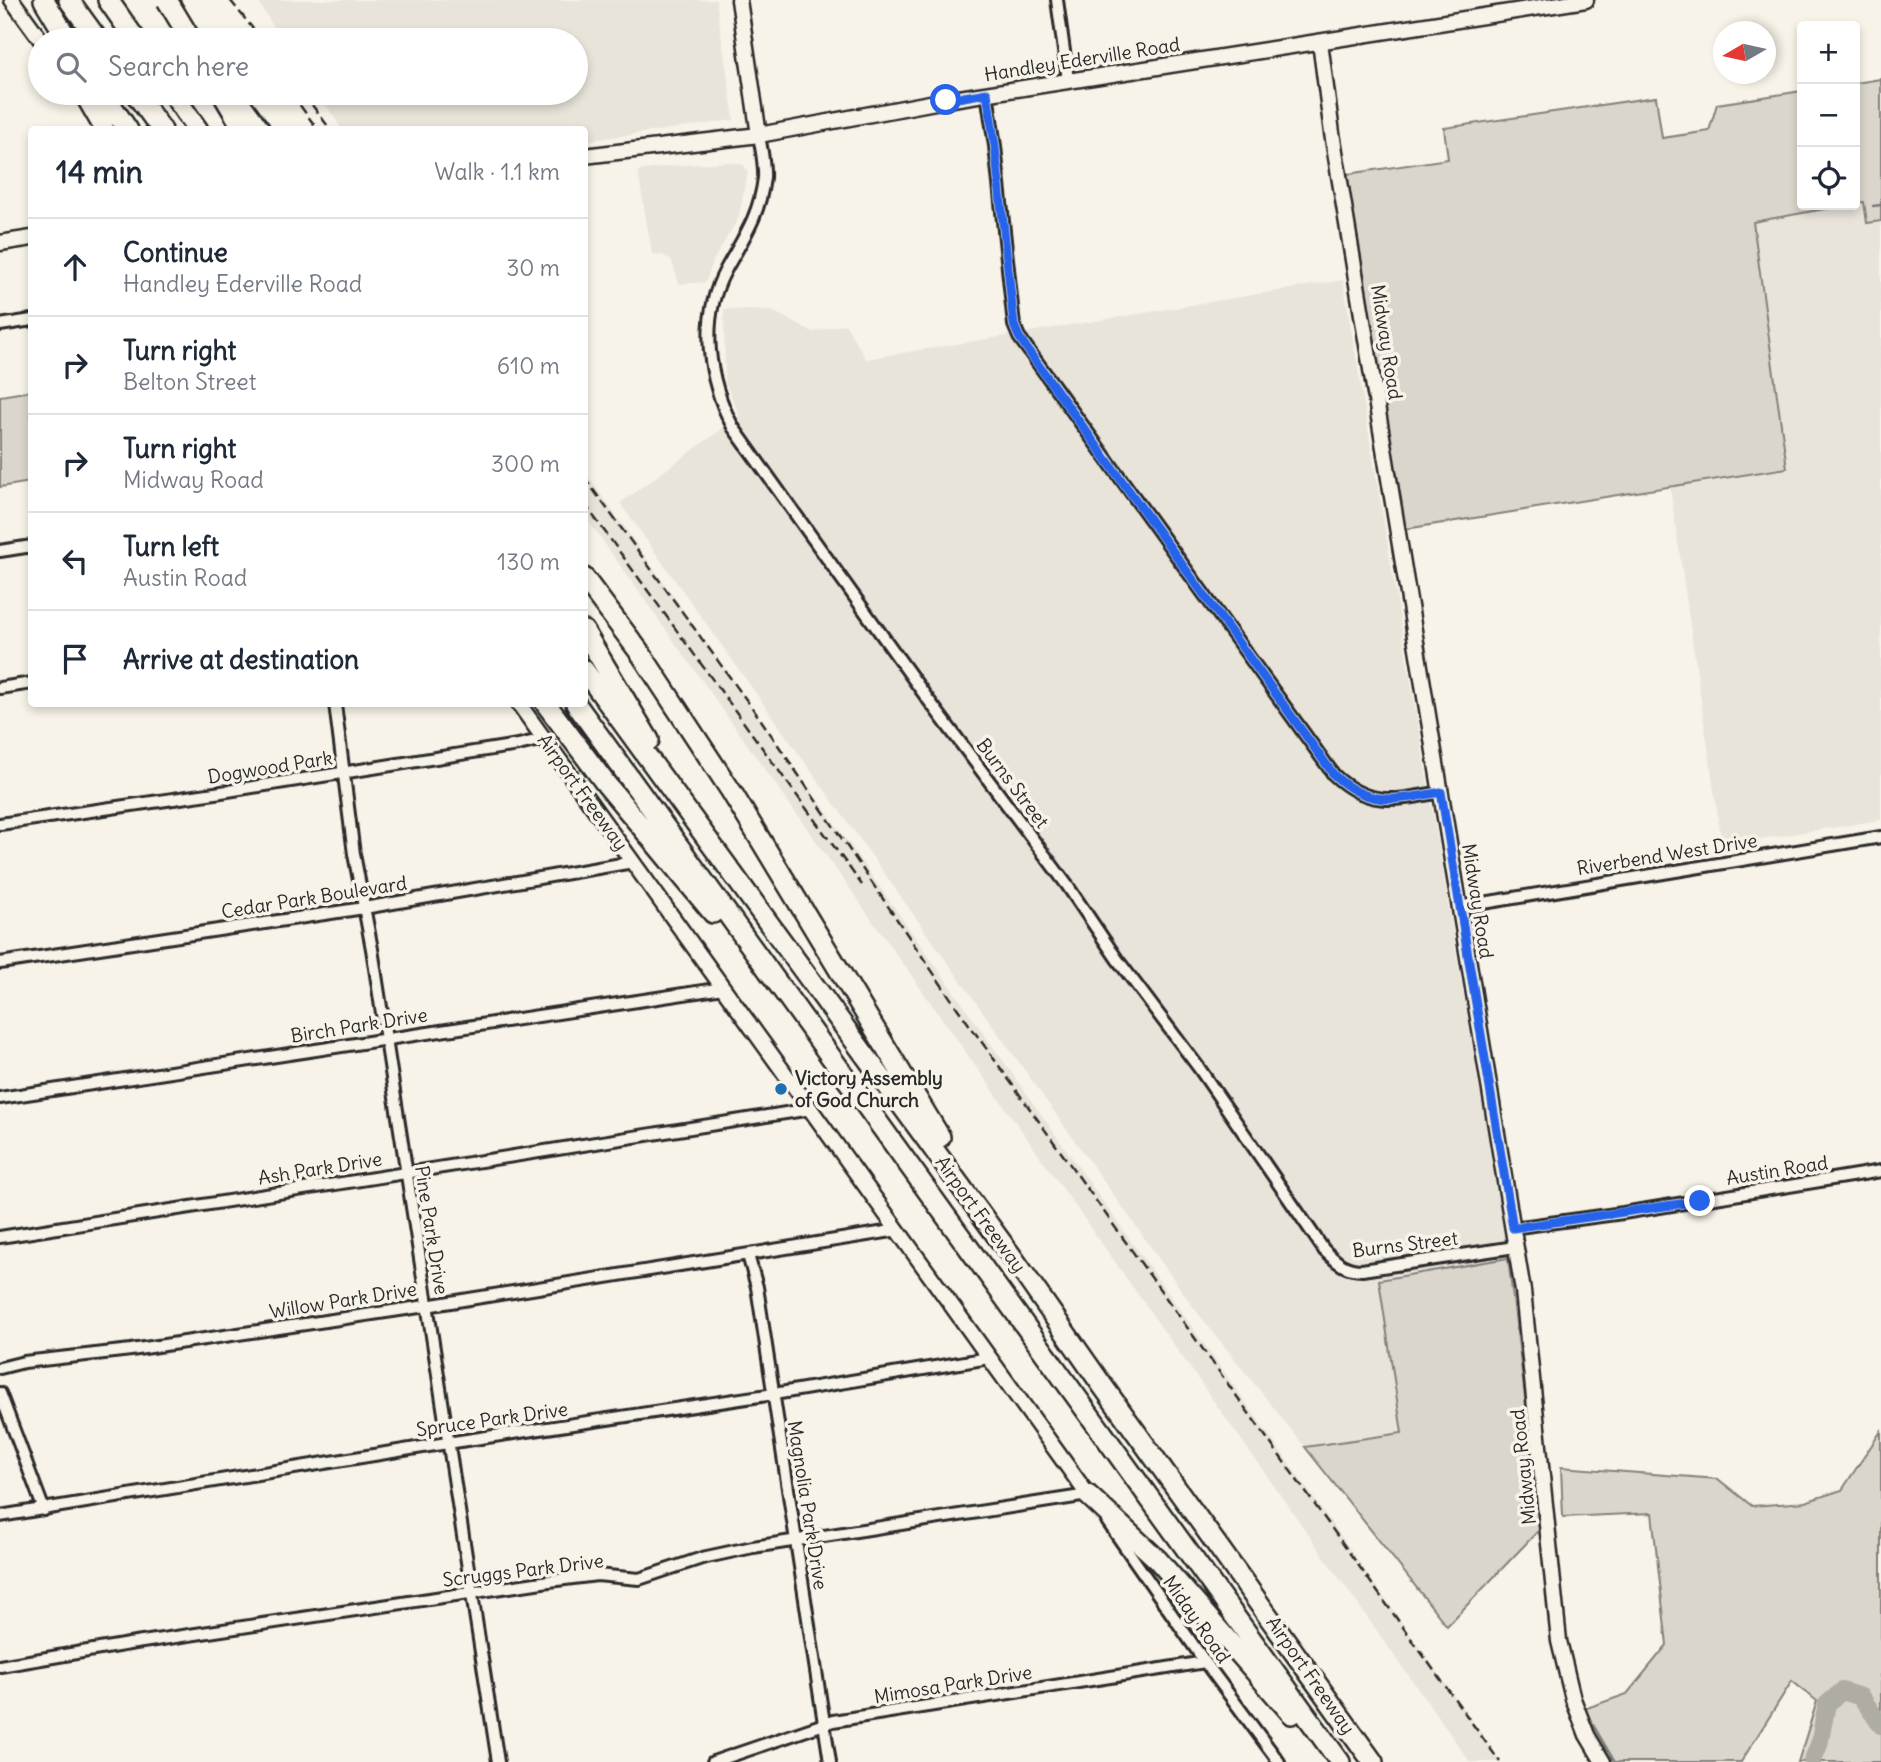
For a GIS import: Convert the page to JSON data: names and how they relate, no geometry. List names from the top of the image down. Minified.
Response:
{"streets":{"highway":["Airport Freeway"],"main road":["Handley Ederville Road","Midway Road"],"street":["Dogwood Park","Burns Street","Riverbend West Drive","Cedar Park Boulevard","Birch Park Drive","Ash Park Drive","Austin Road","Pine Park Drive","Willow Park Drive","Spruce Park Drive","Magnolia Park Drive","Scruggs Park Drive","Miday Road","Mimosa Park Drive"]},"crossings":[["Handley Ederville Road","Midway Road"],["Handley Ederville Road","Burns Street"],["Midway Road","Burns Street"],["Midway Road","Riverbend West Drive"],["Midway Road","Austin Road"],["Dogwood Park","Airport Freeway"],["Dogwood Park","Pine Park Drive"],["Airport Freeway","Cedar Park Boulevard"],["Airport Freeway","Birch Park Drive"],["Airport Freeway","Ash Park Drive"],["Airport Freeway","Willow Park Drive"],["Airport Freeway","Spruce Park Drive"],["Airport Freeway","Scruggs Park Drive"],["Airport Freeway","Miday Road"],["Cedar Park Boulevard","Pine Park Drive"],["Birch Park Drive","Pine Park Drive"],["Ash Park Drive","Pine Park Drive"],["Pine Park Drive","Willow Park Drive"],["Pine Park Drive","Spruce Park Drive"],["Pine Park Drive","Scruggs Park Drive"],["Willow Park Drive","Magnolia Park Drive"],["Spruce Park Drive","Magnolia Park Drive"],["Magnolia Park Drive","Scruggs Park Drive"],["Magnolia Park Drive","Mimosa Park Drive"],["Scruggs Park Drive","Miday Road"],["Miday Road","Mimosa Park Drive"]],"places":["Victory Assembly of God Church"],"north":"left","page":{"map_buttons":["+","−"],"search":"Search here","heading":["14 min","Walk · 1.1 km"],"list":[["Continue","Handley Ederville Road","30 m"],["Turn right","Belton Street","610 m"],["Turn right","Midway Road","300 m"],["Turn left","Austin Road","130 m"],"Arrive at destination"]}}
